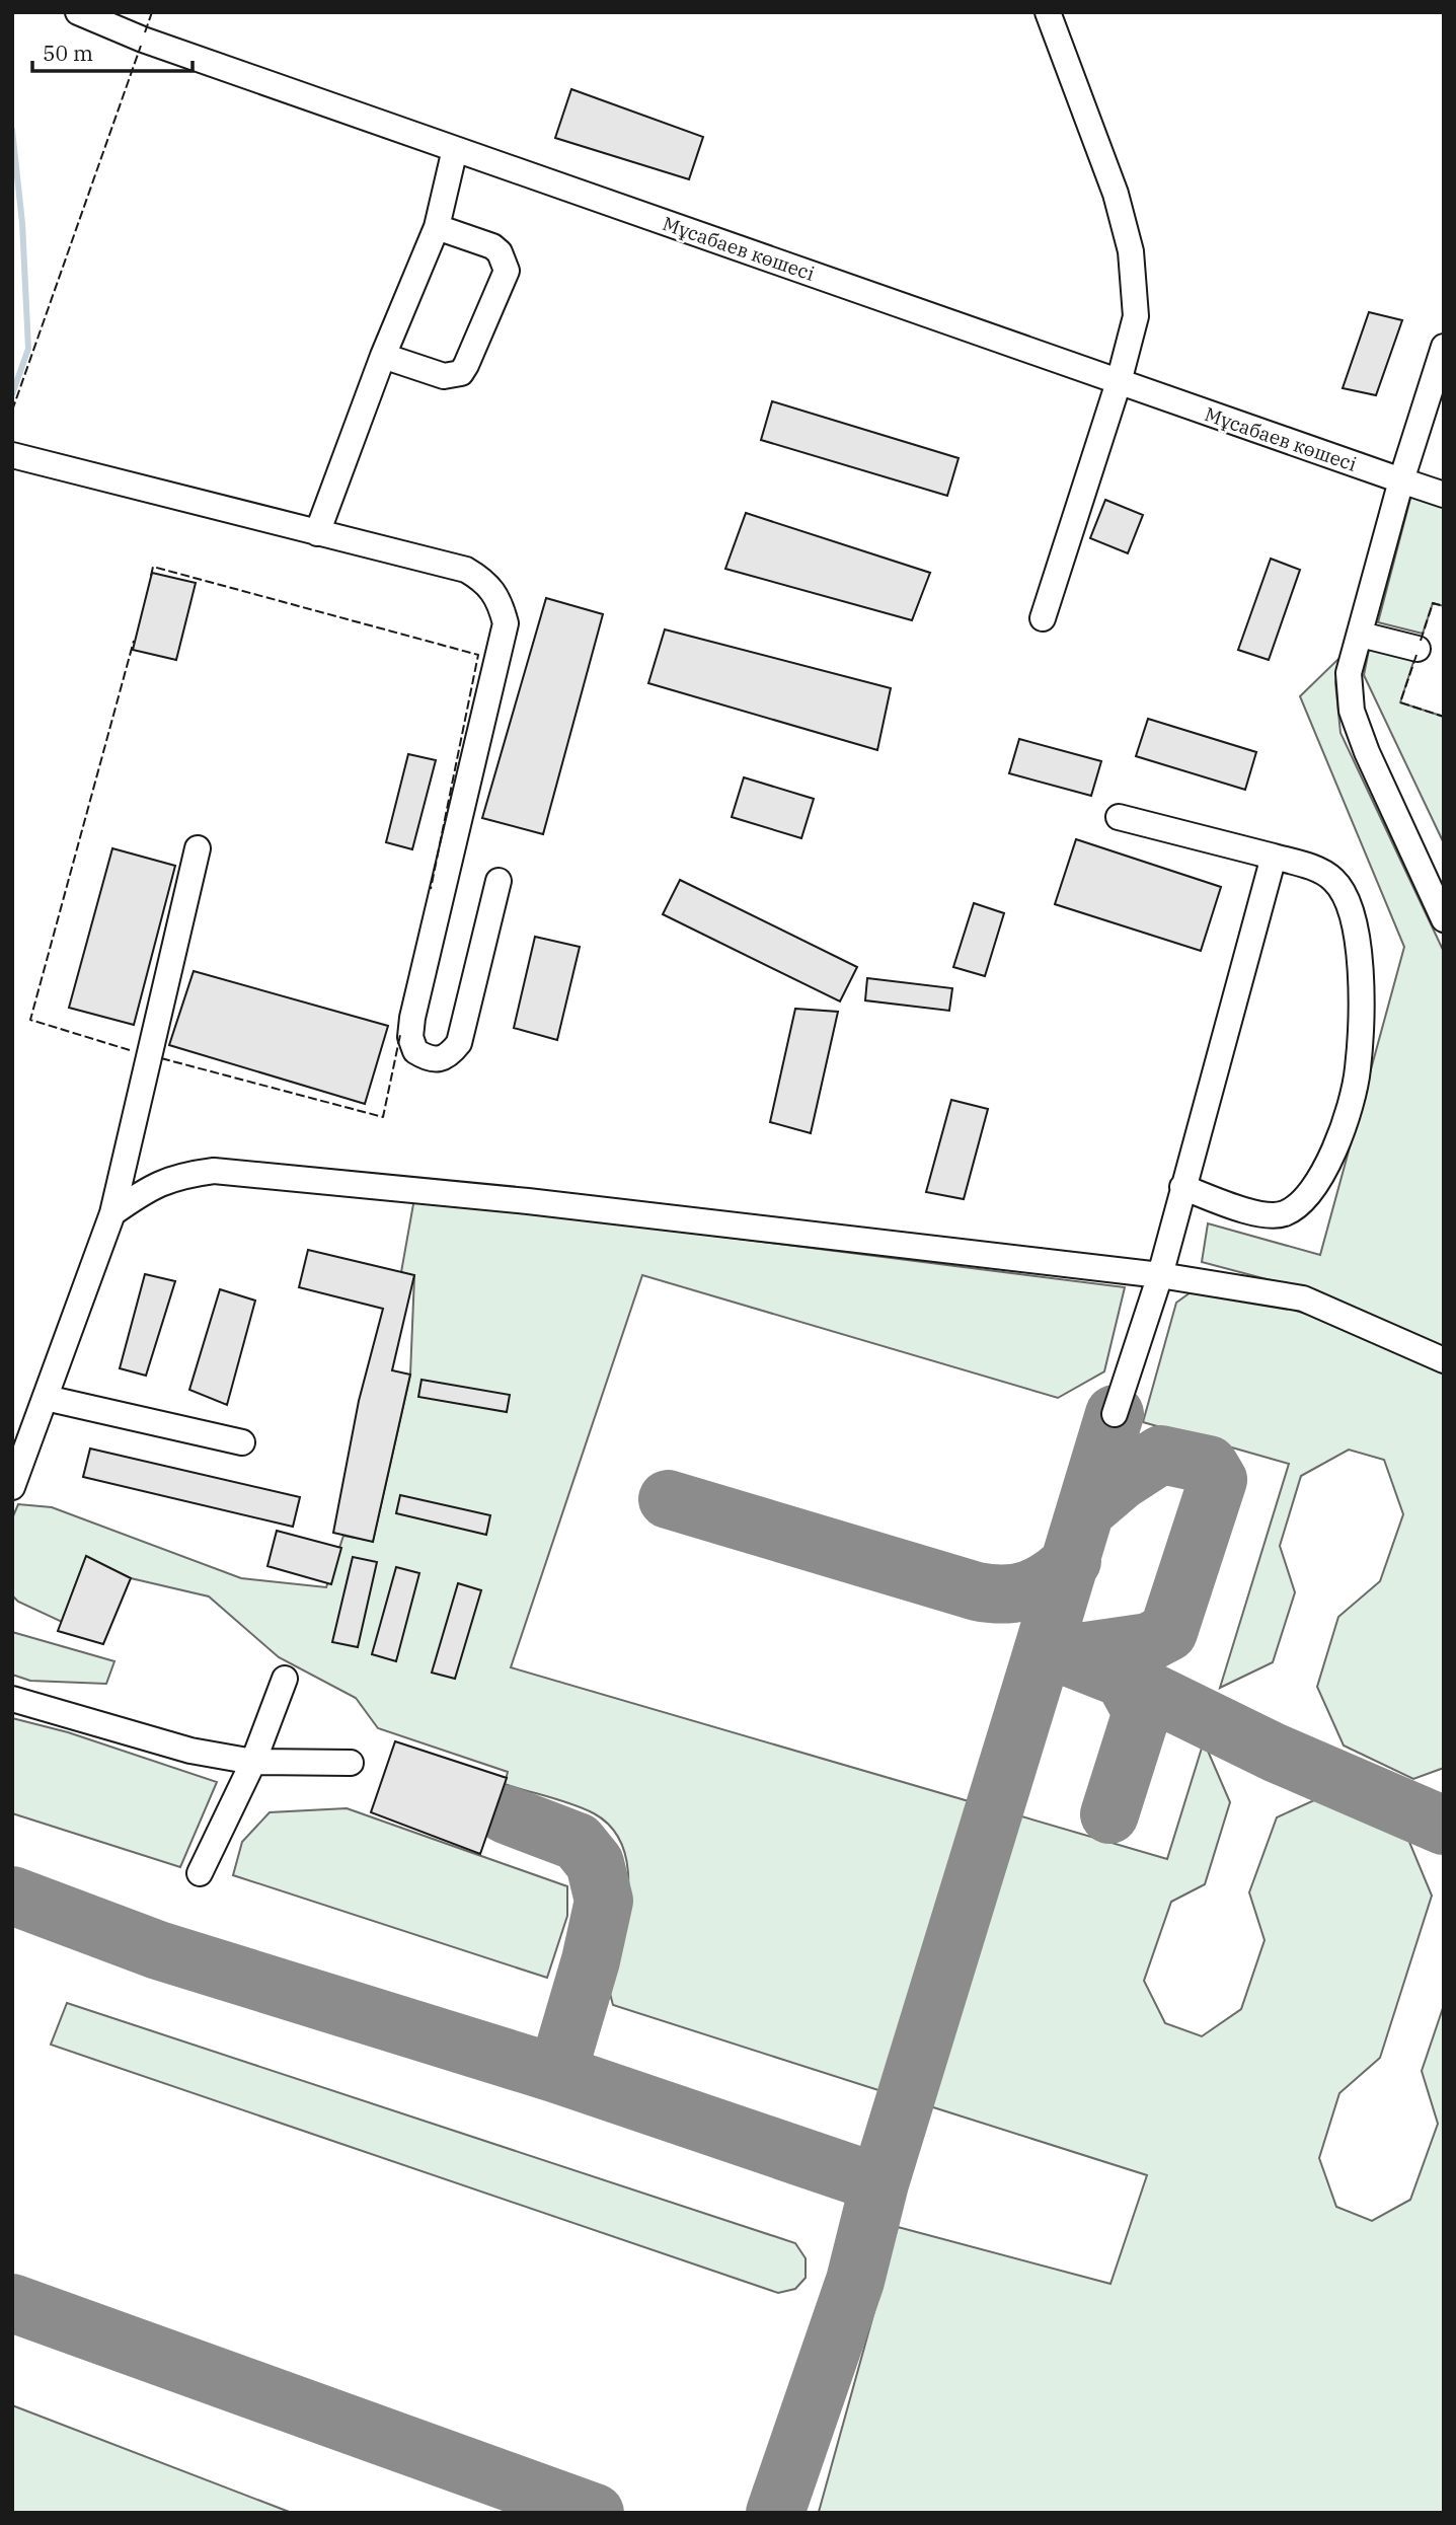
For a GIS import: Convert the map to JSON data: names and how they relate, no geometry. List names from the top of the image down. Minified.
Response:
{"streets":{"street":["Мұсабаев көшесі"]},"scale_bar":"50 m"}
